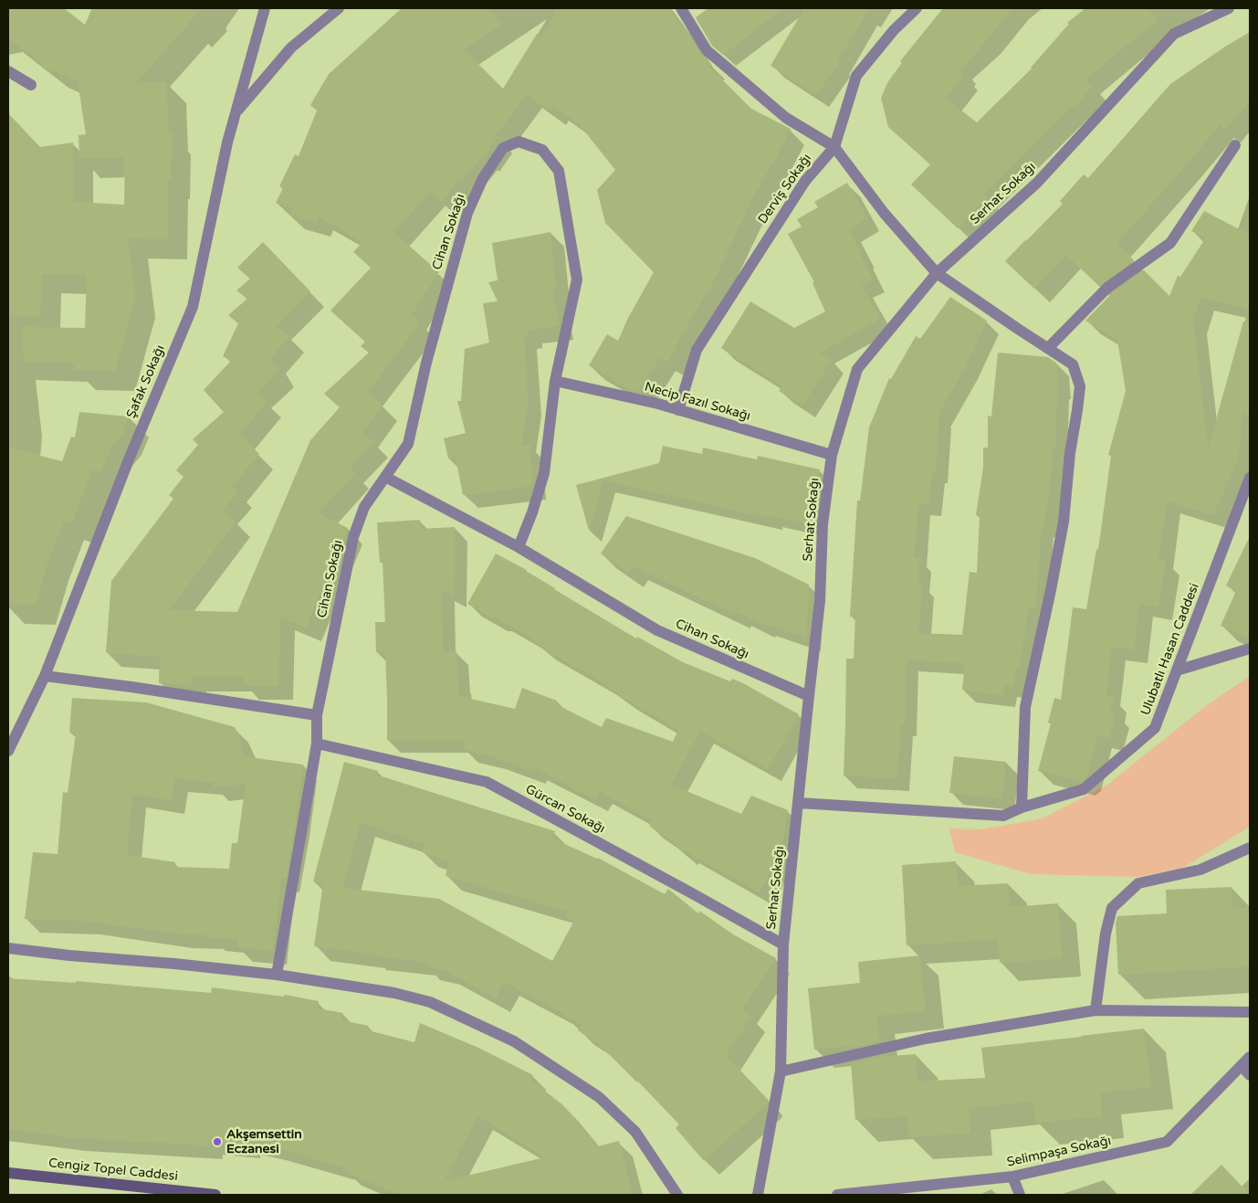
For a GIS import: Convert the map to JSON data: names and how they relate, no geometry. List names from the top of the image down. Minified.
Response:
{"streets":{"main road":["Cengiz Topel Caddesi"],"street":["Derviş Sokağı","Serhat Sokağı","Cihan Sokağı","Şafak Sokağı","Necip Fazıl Sokağı","Ulubatlı Hasan Caddesi","Gürcan Sokağı","Selimpaşa Sokağı"]},"crossings":[["Derviş Sokağı","Necip Fazıl Sokağı"],["Serhat Sokağı","Cihan Sokağı"],["Serhat Sokağı","Necip Fazıl Sokağı"],["Serhat Sokağı","Ulubatlı Hasan Caddesi"],["Serhat Sokağı","Gürcan Sokağı"],["Cihan Sokağı","Necip Fazıl Sokağı"],["Cihan Sokağı","Gürcan Sokağı"]],"places":["Akşemsettin Eczanesi"]}
